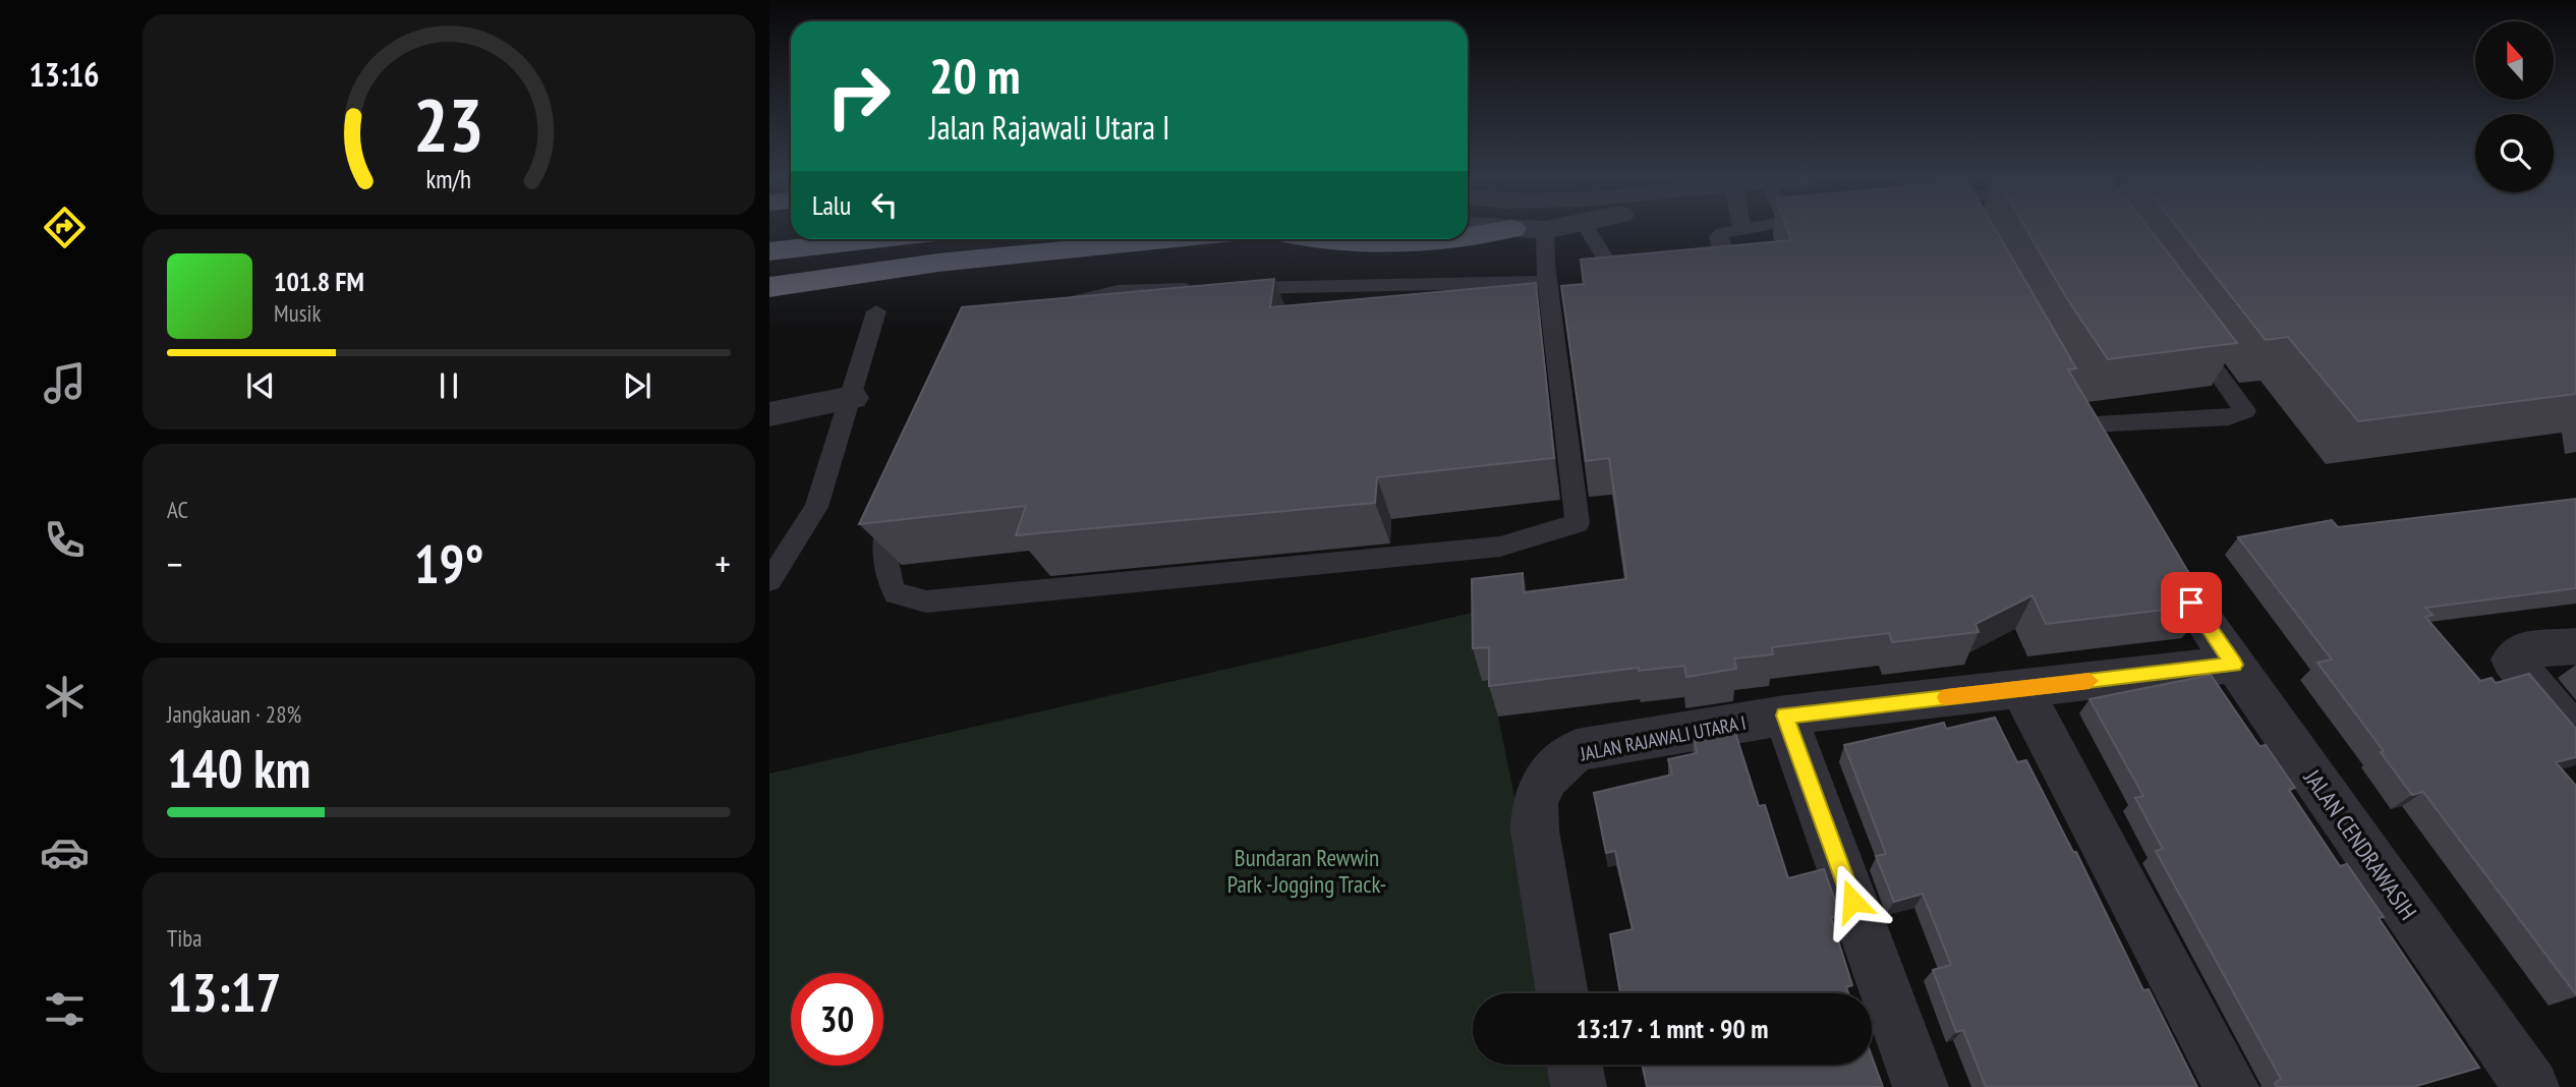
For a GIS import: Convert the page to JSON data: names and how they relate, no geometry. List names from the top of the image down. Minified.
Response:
{"streets":{"street":["JALAN RAJAWALI UTARA I","JALAN CENDRAWASIH"]},"crossings":[["JALAN RAJAWALI UTARA I","JALAN CENDRAWASIH"]],"parks":["Bundaran Rewwin Park -Jogging Track-"],"north":"top","page":{"tabs":"13:16","turn":["20 m","Jalan Rajawali Utara I"],"then":"Lalu","song":["101.8 FM","Musik"],"tile":["AC",["Jangkauan · 28%","140 km"],["Tiba","13:17"]],"heat":["−","19°","+"],"limit":"30","trip":"13:17 · 1 mnt · 90 m","gauge":["23","km/h"]}}
